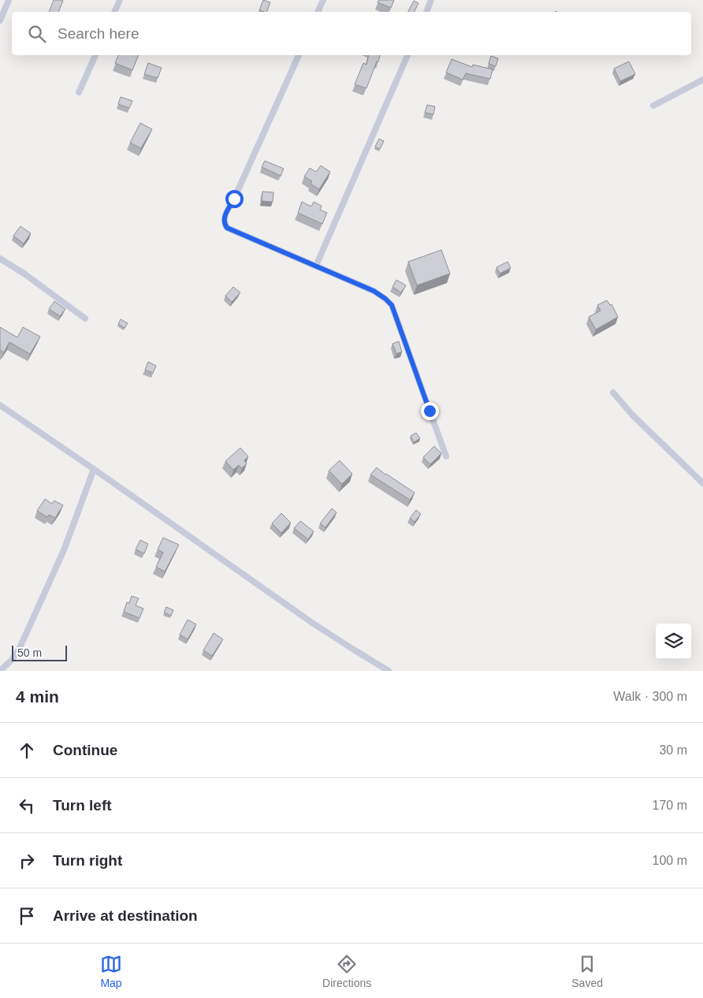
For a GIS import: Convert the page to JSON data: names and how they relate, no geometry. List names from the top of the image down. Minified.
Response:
{"scale_bar":"50 m","page":{"search":"Search here","scale":"50 m","heading":["4 min","Walk · 300 m"],"list":[["Continue","30 m"],["Turn left","170 m"],["Turn right","100 m"],"Arrive at destination"],"nav":["Map","Directions","Saved"]}}
